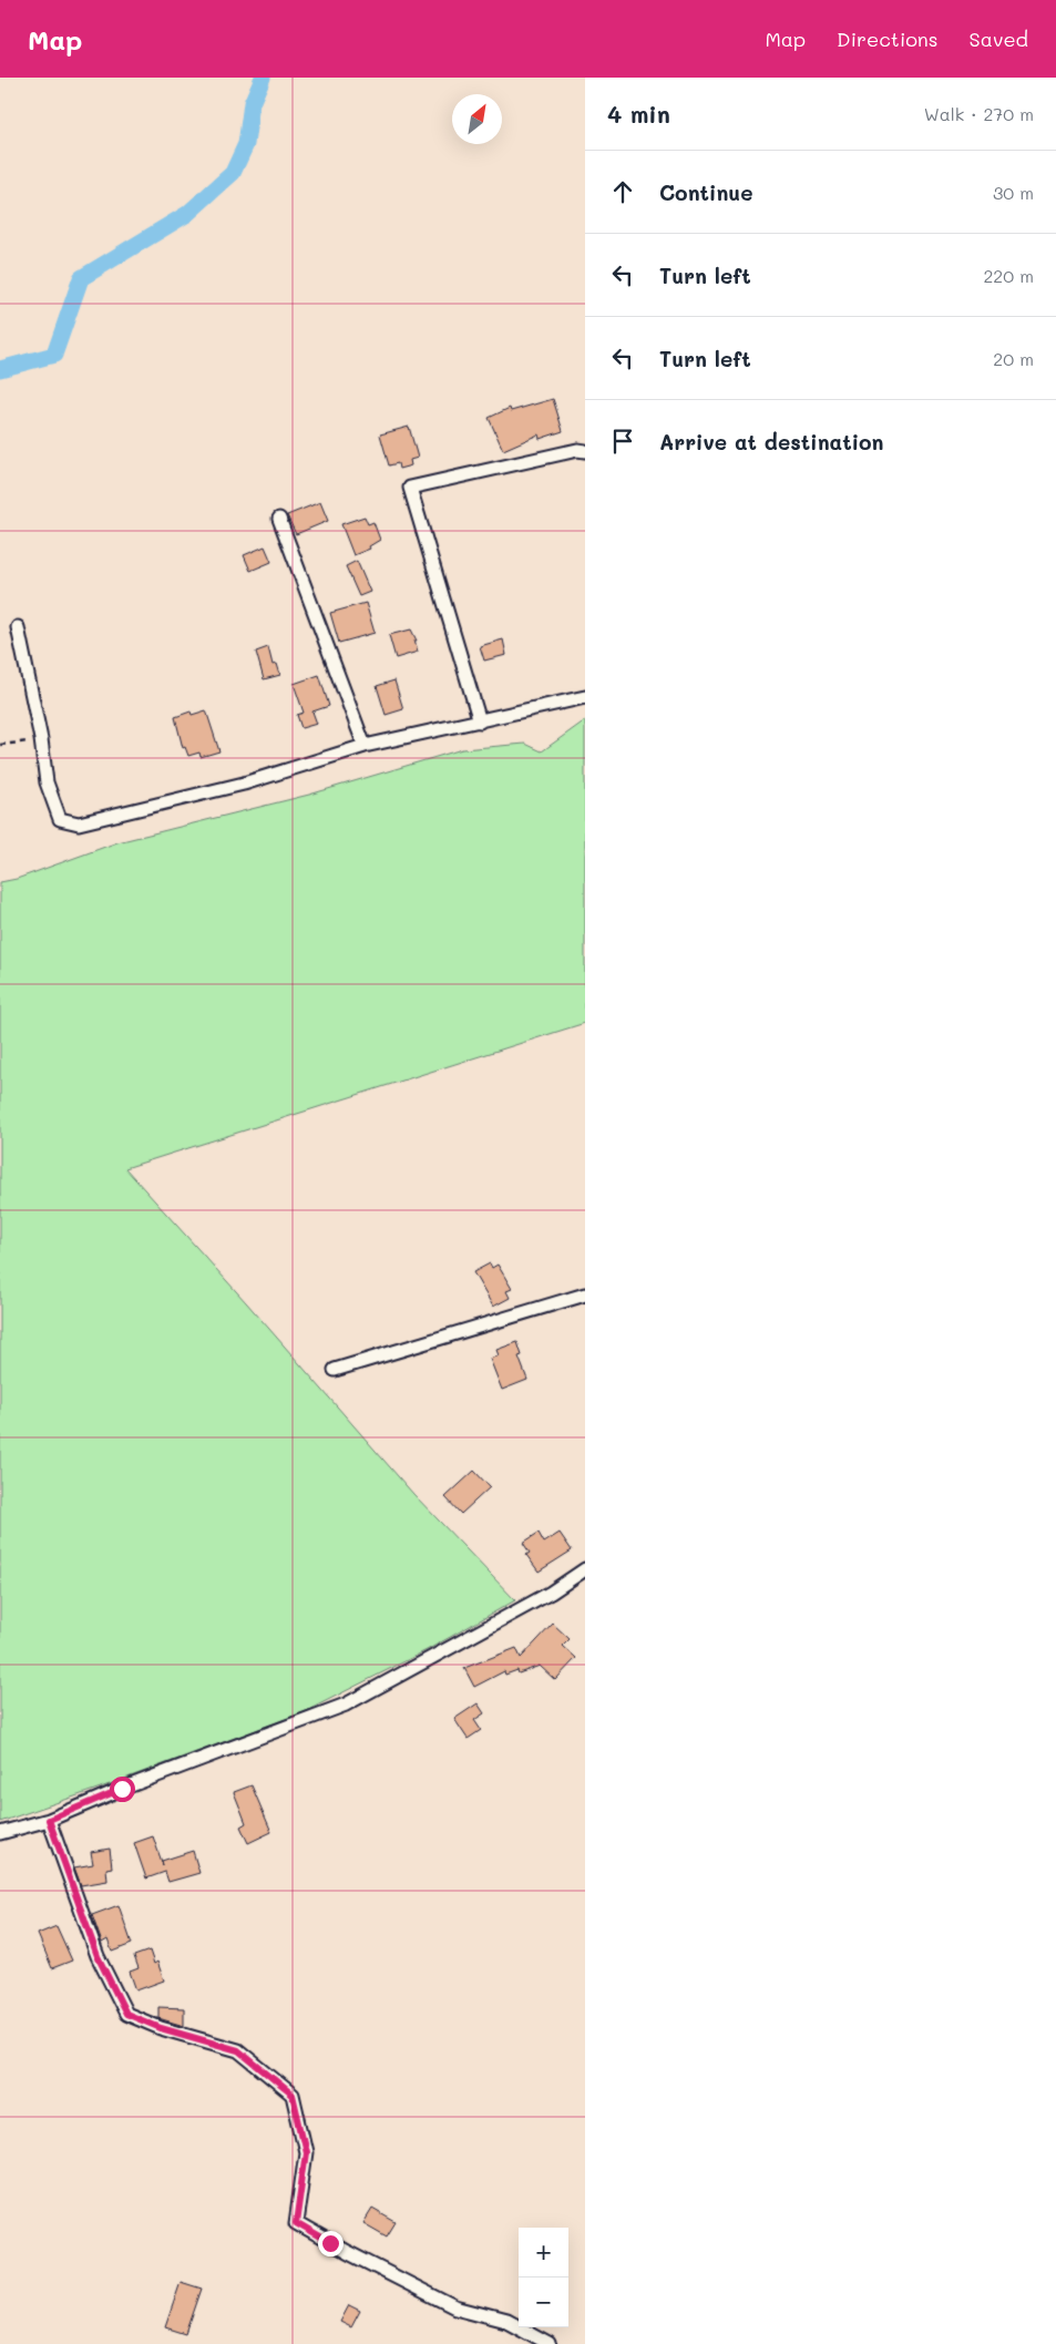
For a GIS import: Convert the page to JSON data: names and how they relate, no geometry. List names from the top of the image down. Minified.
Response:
{"north":"top right","page":{"header":"Map","nav":["Map","Directions","Saved"],"heading":["4 min","Walk · 270 m"],"list":[["Continue","30 m"],["Turn left","220 m"],["Turn left","20 m"],"Arrive at destination"],"map_buttons":["+","−"]}}
